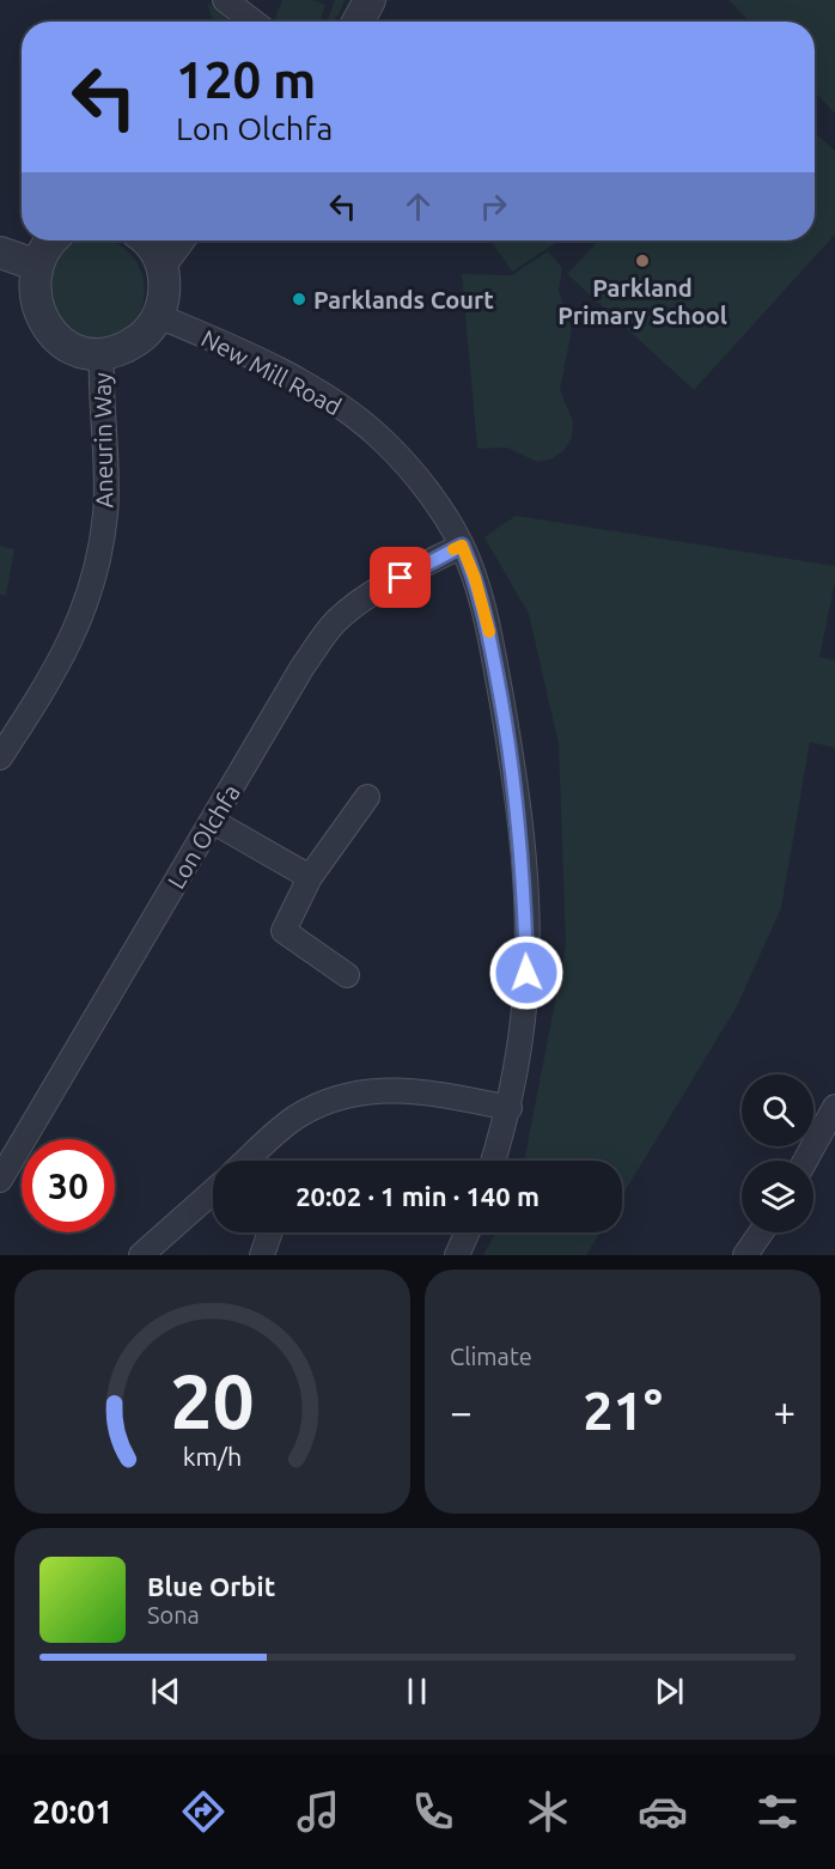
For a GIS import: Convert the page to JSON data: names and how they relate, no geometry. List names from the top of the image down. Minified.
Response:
{"streets":{"street":["New Mill Road","Aneurin Way","Lon Olchfa"]},"crossings":[["New Mill Road","Lon Olchfa"]],"places":["Parkland Primary School","Parklands Court"],"page":{"turn":["120 m","Lon Olchfa"],"limit":"30","trip":"20:02 · 1 min · 140 m","tile":"Climate","heat":["−","21°","+"],"song":["Blue Orbit","Sona"],"tabs":"20:01","gauge":["20","km/h"]}}
